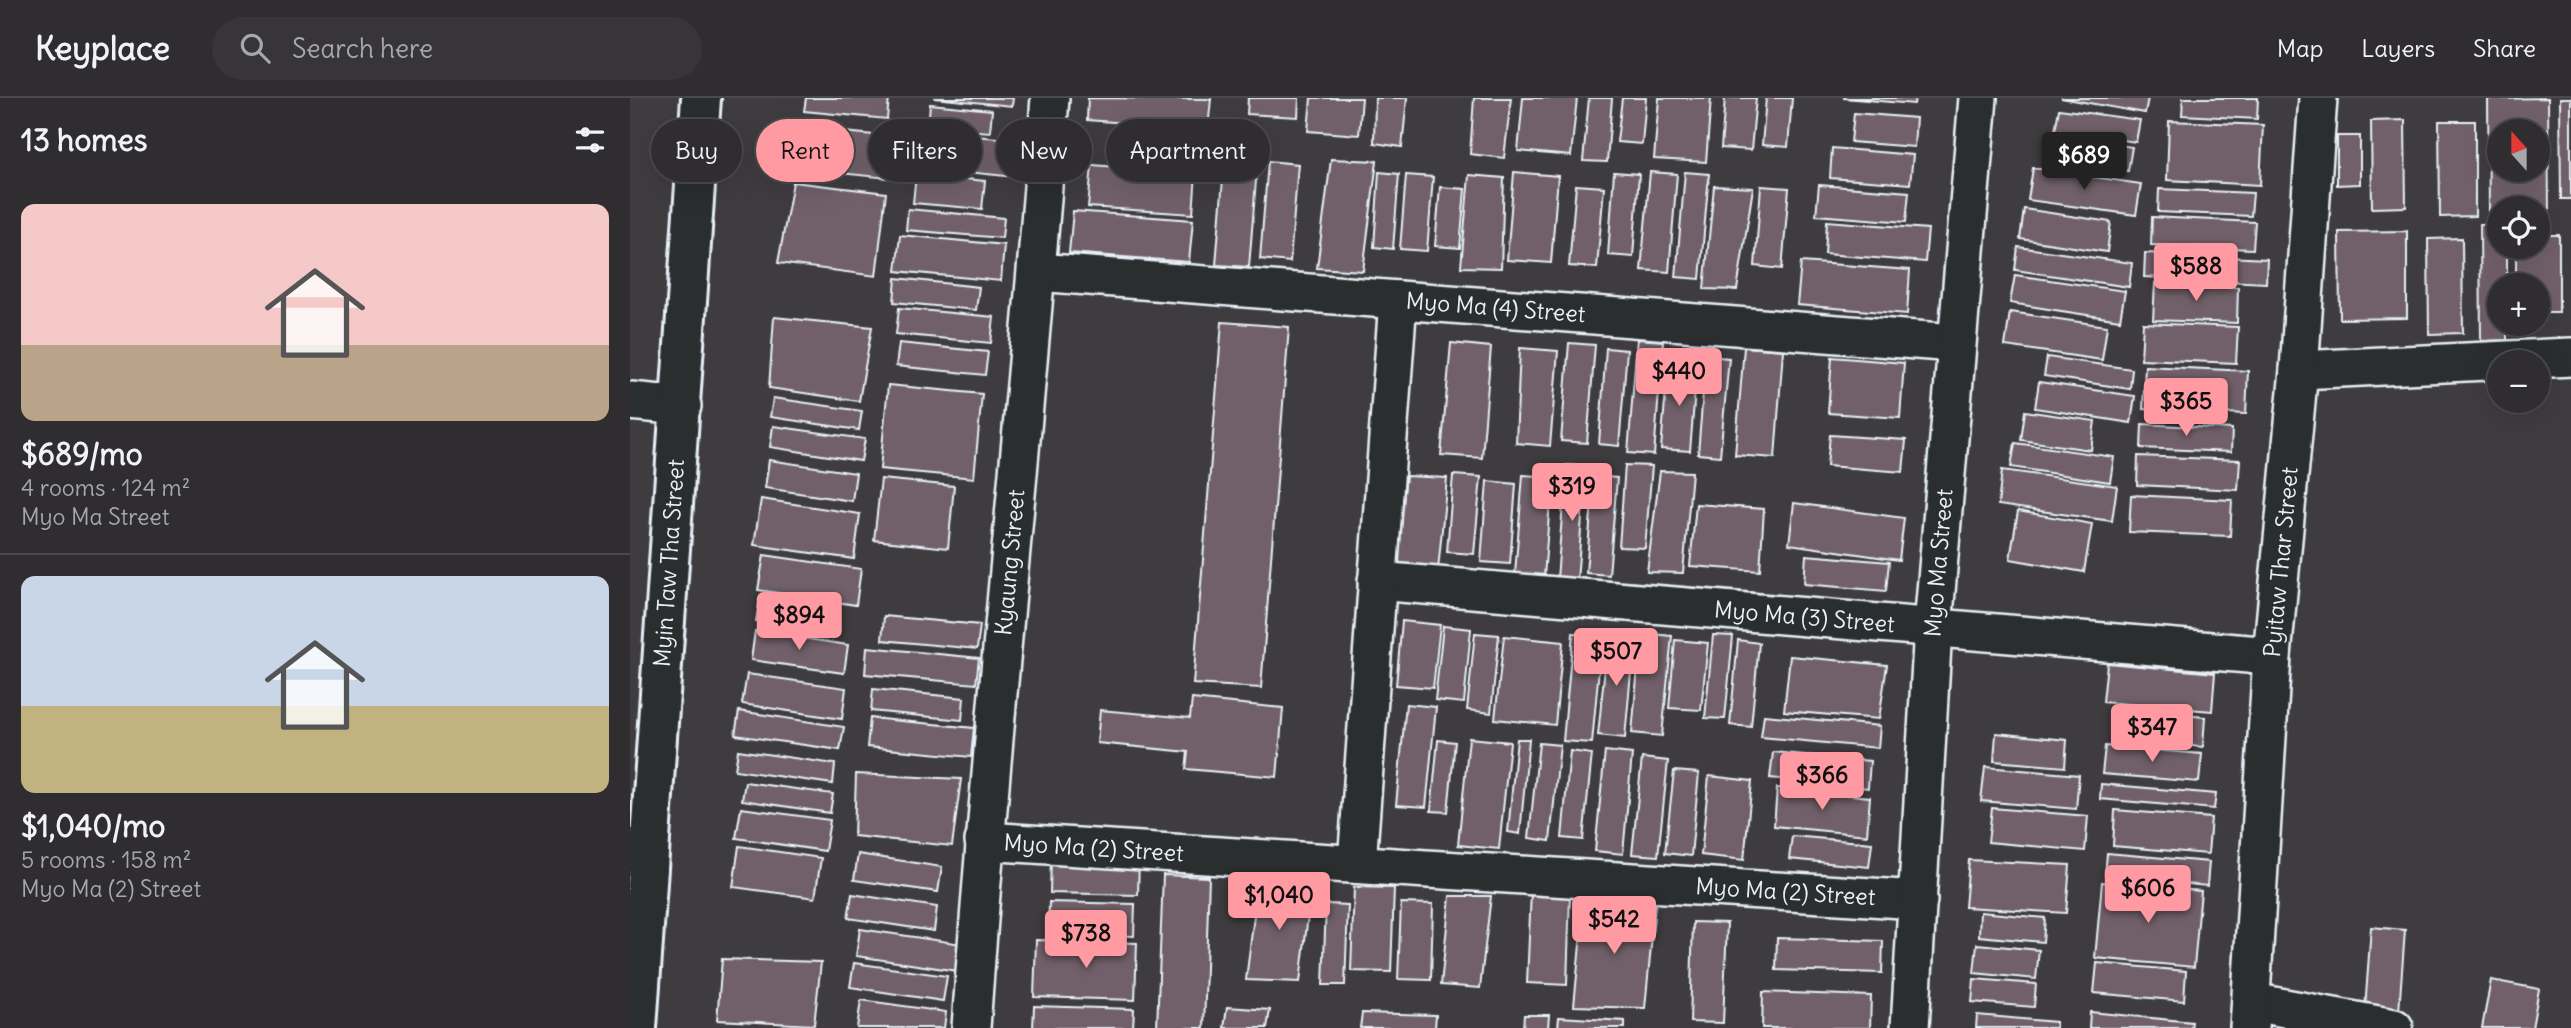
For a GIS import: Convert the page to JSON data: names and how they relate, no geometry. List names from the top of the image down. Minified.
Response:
{"streets":{"main road":["Myin Taw Tha Street"],"street":["Myo Ma (4) Street","Kyaung Street","Myo Ma Street","Pyitaw Thar Street","Myo Ma (3) Street","Myo Ma (2) Street"]},"crossings":[["Myo Ma (4) Street","Kyaung Street"],["Myo Ma (4) Street","Myo Ma Street"],["Kyaung Street","Myo Ma (2) Street"],["Myo Ma Street","Myo Ma (3) Street"],["Myo Ma Street","Myo Ma (2) Street"],["Pyitaw Thar Street","Myo Ma (3) Street"]],"north":"top","page":{"header":"Keyplace","search":"Search here","nav":["Map","Layers","Share"],"heading":"13 homes","map_buttons":["+","−"],"chip":["Buy","Rent","Filters","New","Apartment"],"price":["$689","$588","$440","$365","$319","$894","$507","$347","$366","$606","$1,040","$542","$738"],"list":[{"name":"$689/mo","note":"4 rooms · 124 m² · Myo Ma Street"},{"name":"$1,040/mo","note":"5 rooms · 158 m² · Myo Ma (2) Street"}]}}
